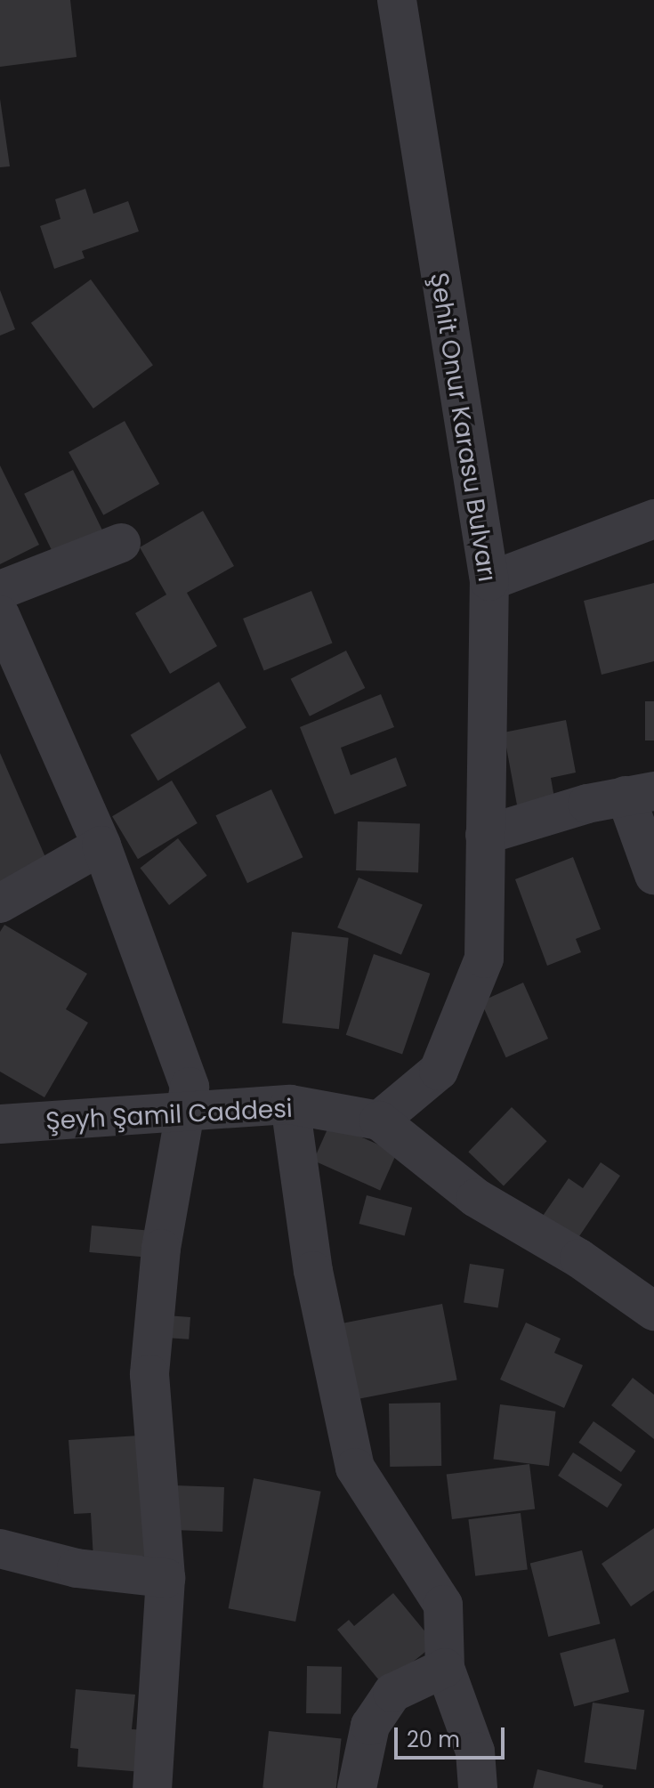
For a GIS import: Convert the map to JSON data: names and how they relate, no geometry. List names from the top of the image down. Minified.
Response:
{"streets":{"street":["Şehit Onur Karasu Bulvarı","Şeyh Şamil Caddesi"]},"crossings":[["Şehit Onur Karasu Bulvarı","Şeyh Şamil Caddesi"]],"scale_bar":"20 m"}
